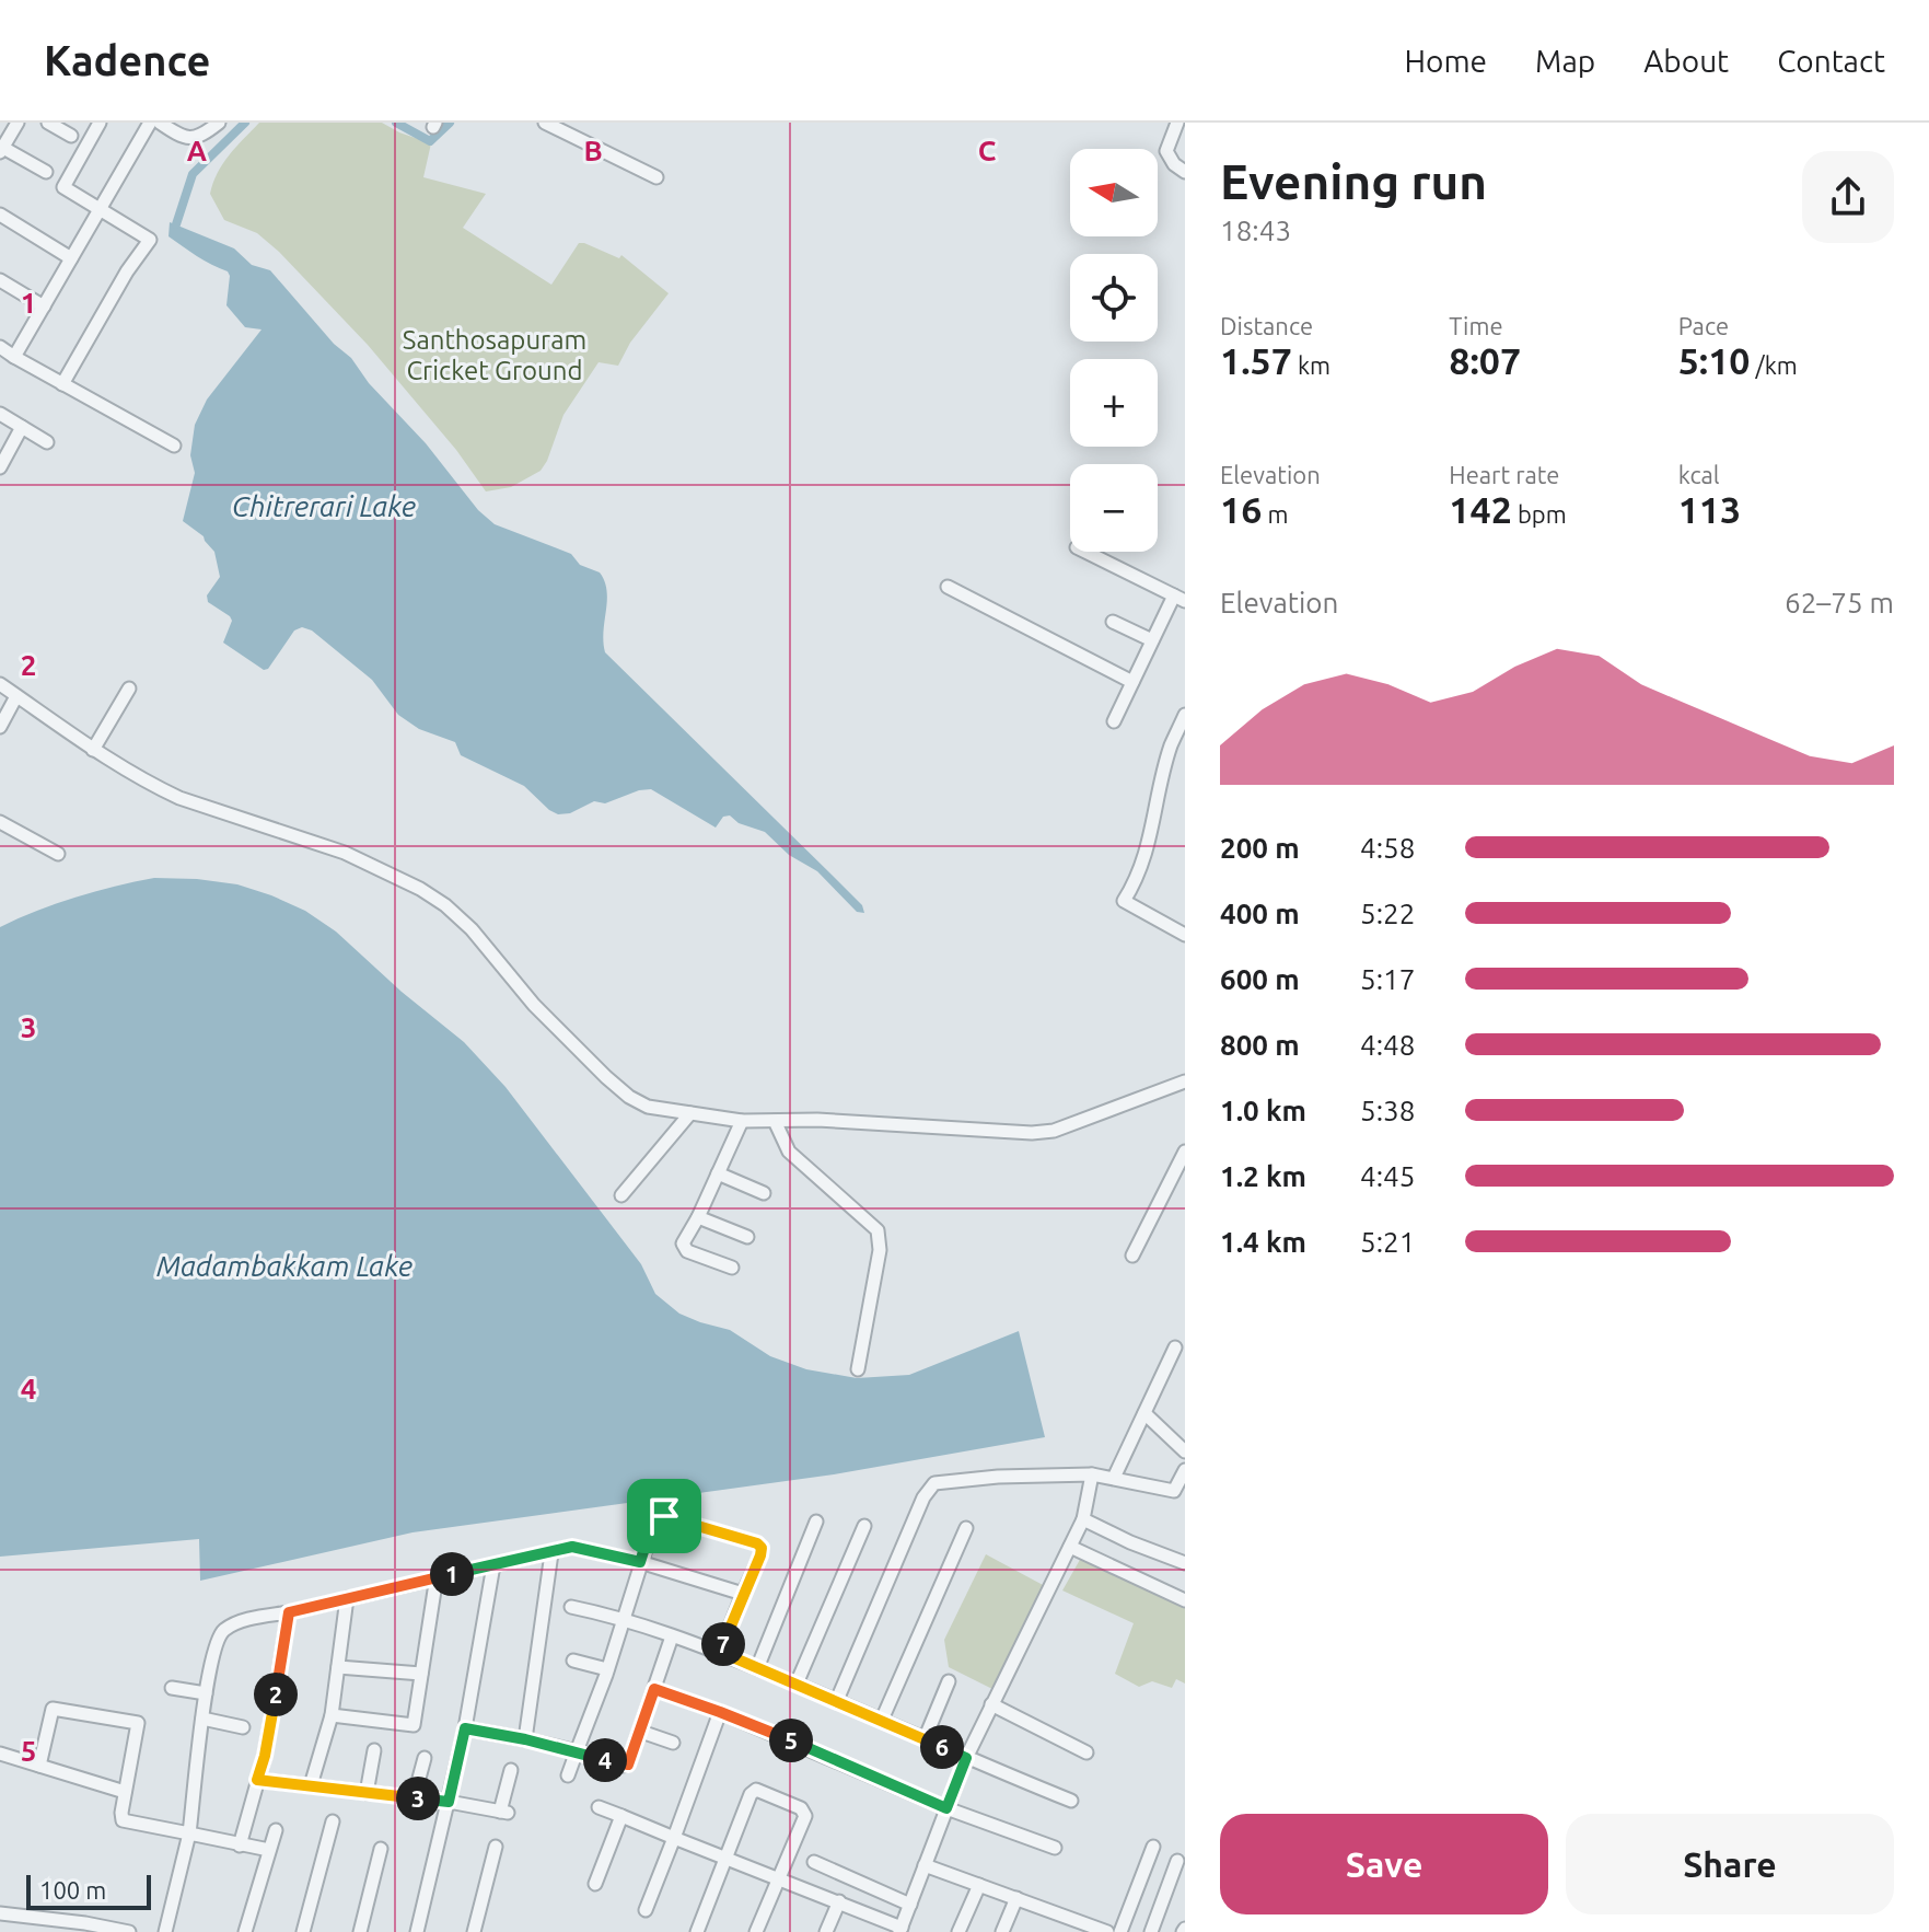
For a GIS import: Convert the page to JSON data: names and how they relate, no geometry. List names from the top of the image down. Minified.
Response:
{"water":["Chitrerari Lake","Madambakkam Lake"],"parks":["Santhosapuram Cricket Ground"],"scale_bar":"100 m","north":"left","page":{"header":"Kadence","nav":["Home","Map","About","Contact"],"heading":["Evening run","18:43"],"map_buttons":["+","−"],"stats":[["Distance","1.57 km"],["Time","8:07"],["Pace","5:10 /km"],["Elevation","16 m"],["Heart rate","142 bpm"],["kcal","113"]],"chart":["Elevation","62–75 m"],"list":[{"name":"200 m","note":"4:58"},{"name":"400 m","note":"5:22"},{"name":"600 m","note":"5:17"},{"name":"800 m","note":"4:48"},{"name":"1.0 km","note":"5:38"},{"name":"1.2 km","note":"4:45"},{"name":"1.4 km","note":"5:21"}],"pins":["1","7","2","5","6","4","3"],"buttons":["Save","Share"],"scale":"100 m"},"grid":{"columns":["A","B","C"],"rows":["1","2","3","4","5"]}}
